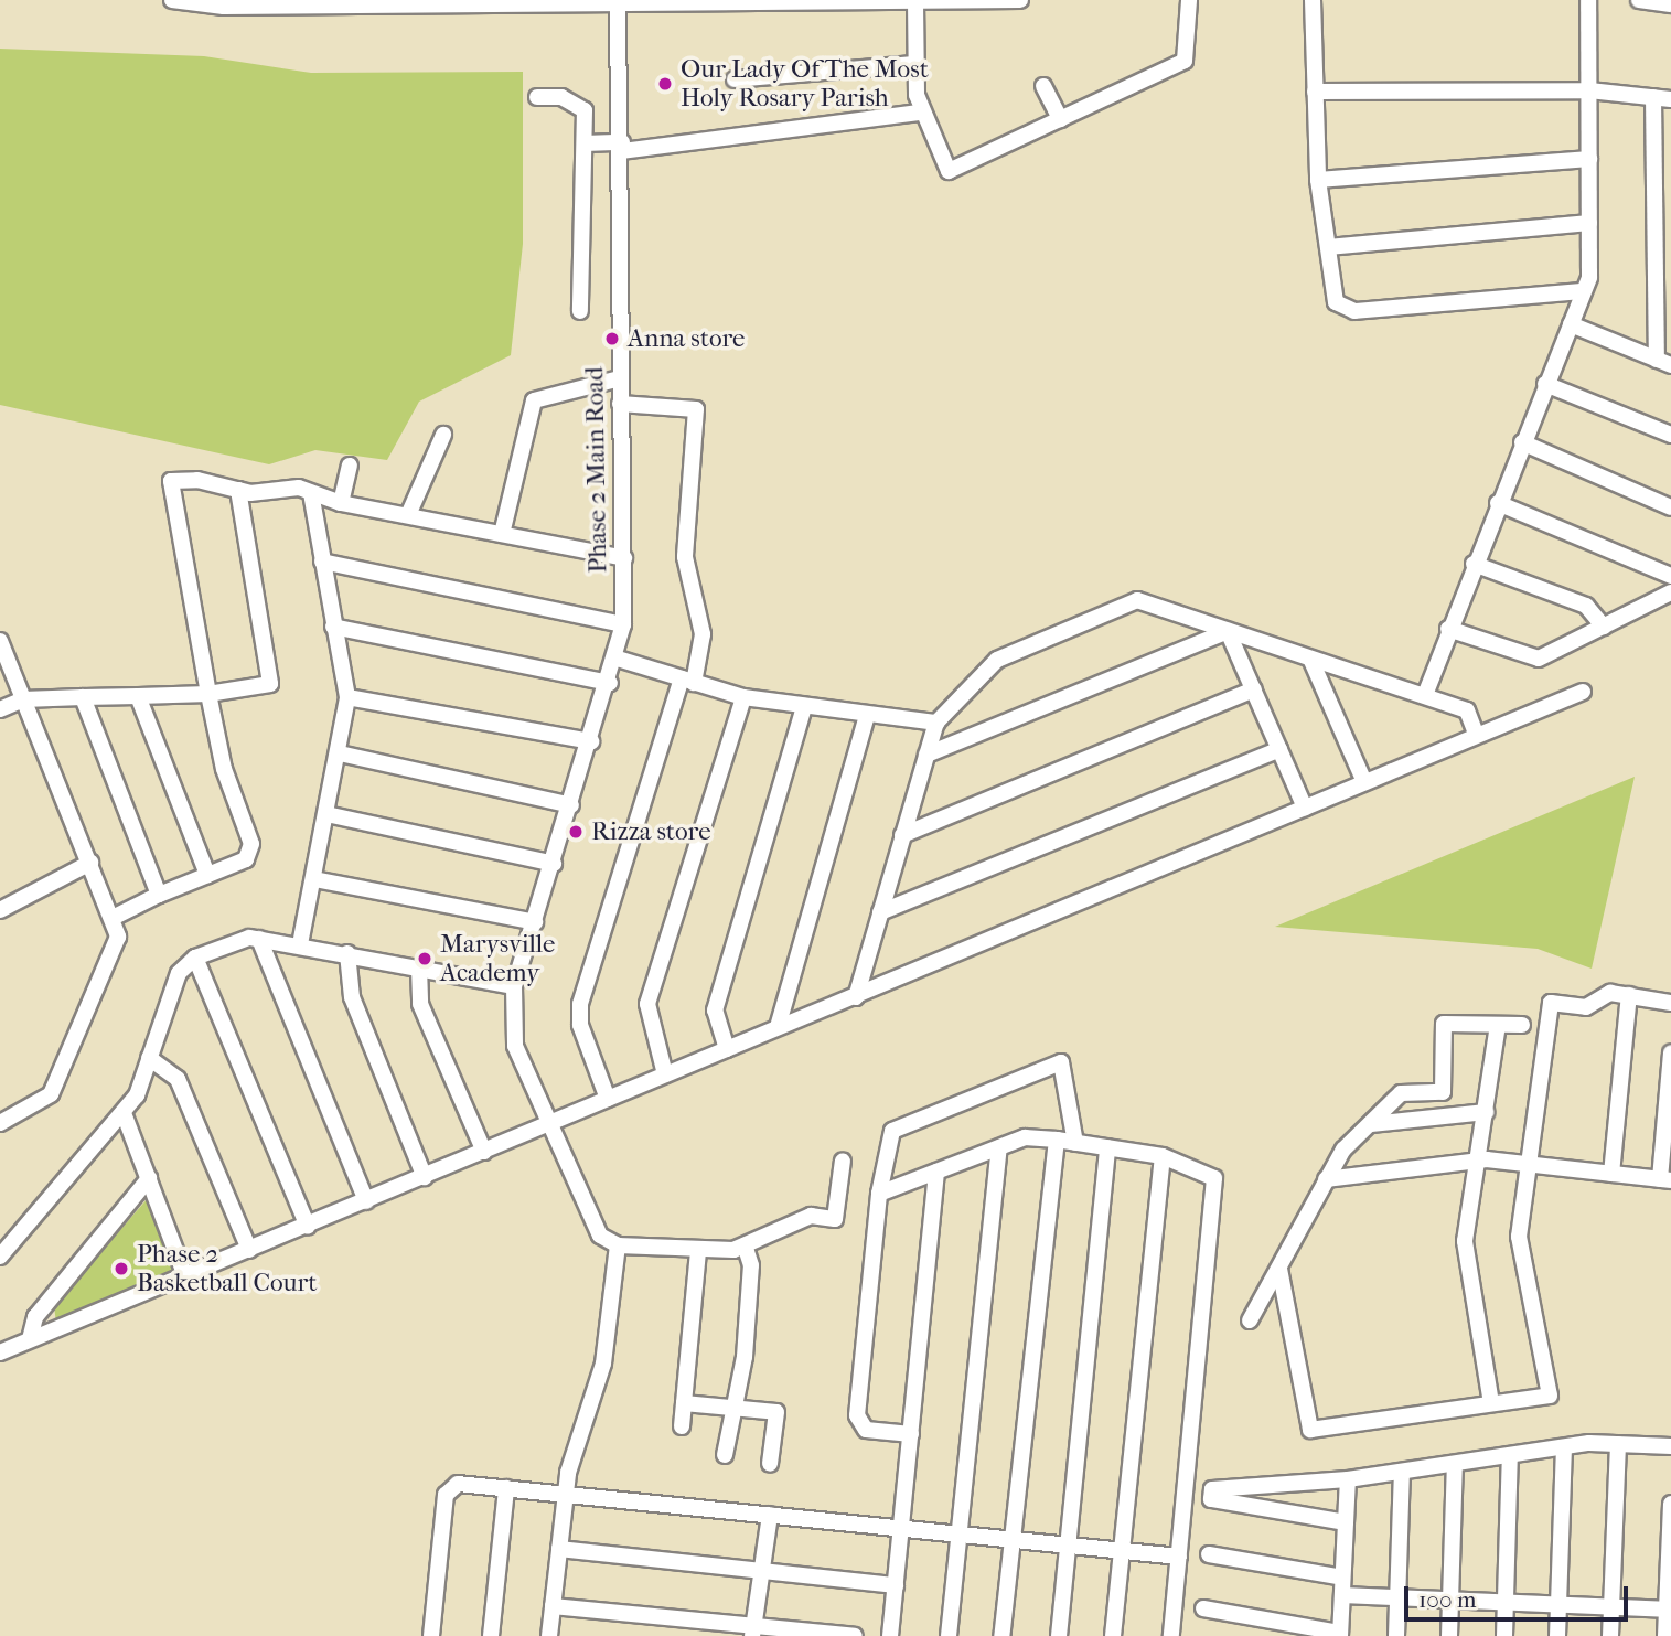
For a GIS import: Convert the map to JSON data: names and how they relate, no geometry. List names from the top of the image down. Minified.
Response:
{"streets":{"street":["Phase 2 Main Road"]},"places":["Our Lady Of The Most Holy Rosary Parish","Anna store","Rizza store","Marysville Academy","Phase 2 Basketball Court"],"scale_bar":"100 m"}
